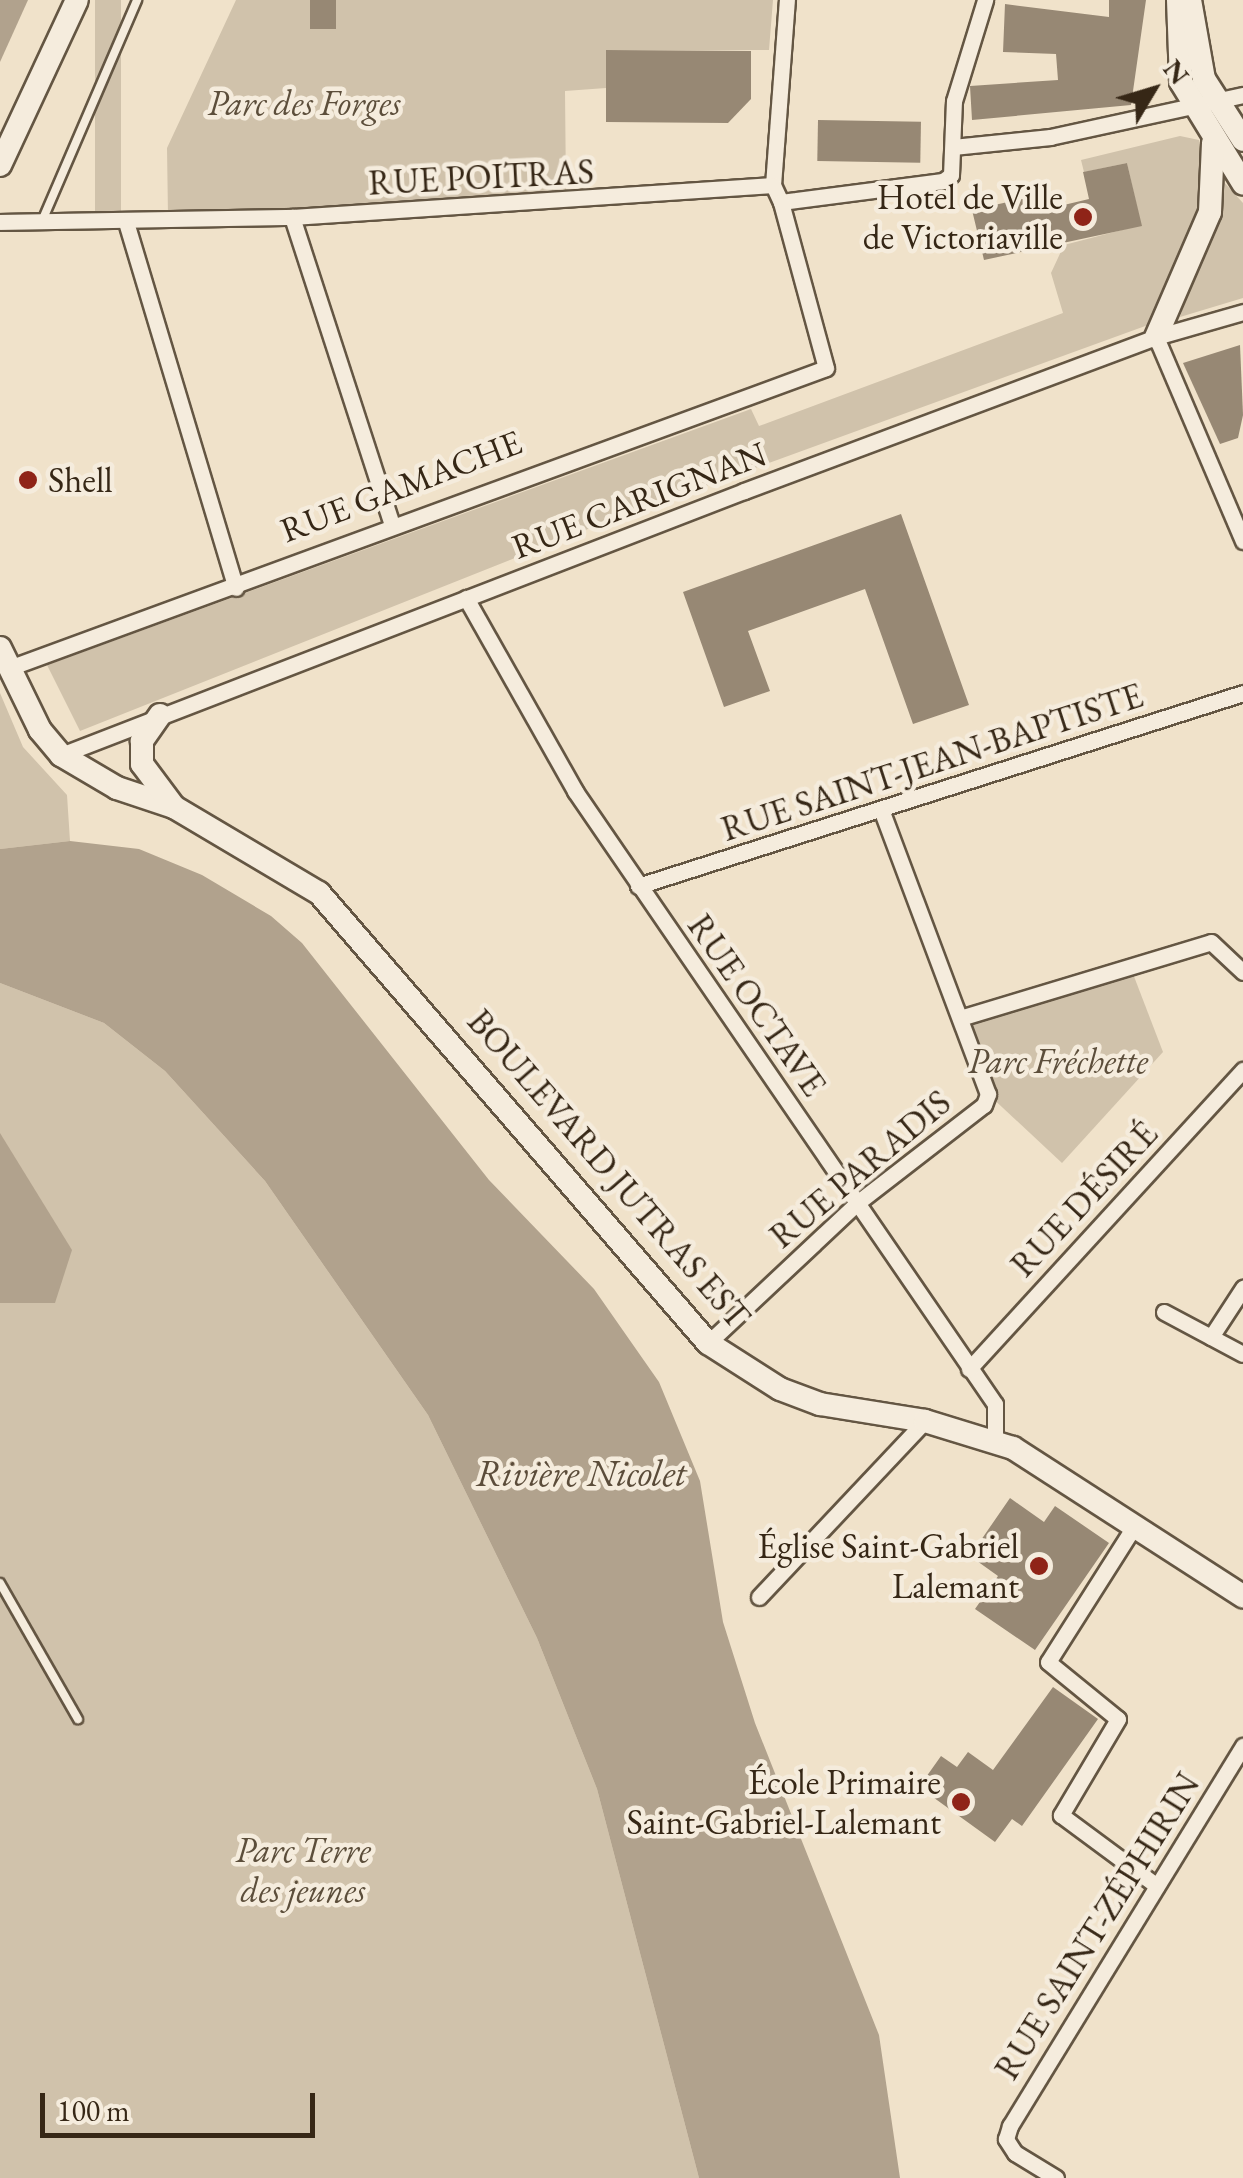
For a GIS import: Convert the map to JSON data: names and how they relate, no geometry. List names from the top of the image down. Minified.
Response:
{"streets":{"main road":["BOULEVARD JUTRAS EST"],"street":["RUE POITRAS","RUE GAMACHE","RUE CARIGNAN","RUE SAINT-JEAN-BAPTISTE","RUE OCTAVE","RUE PARADIS","RUE DÉSIRÉ","RUE SAINT-ZÉPHIRIN"]},"crossings":[["RUE GAMACHE","BOULEVARD JUTRAS EST"],["RUE CARIGNAN","RUE OCTAVE"],["RUE CARIGNAN","BOULEVARD JUTRAS EST"],["RUE SAINT-JEAN-BAPTISTE","RUE OCTAVE"],["RUE OCTAVE","BOULEVARD JUTRAS EST"],["RUE OCTAVE","RUE PARADIS"],["RUE OCTAVE","RUE DÉSIRÉ"],["BOULEVARD JUTRAS EST","RUE PARADIS"]],"water":["Rivière Nicolet"],"parks":["Parc des Forges","Parc Fréchette","Parc Terre des jeunes"],"places":["Hotel de Ville de Victoriaville","Shell","Église Saint-Gabriel Lalemant","École Primaire Saint-Gabriel-Lalemant"],"scale_bar":"100 m","north":"top right"}
